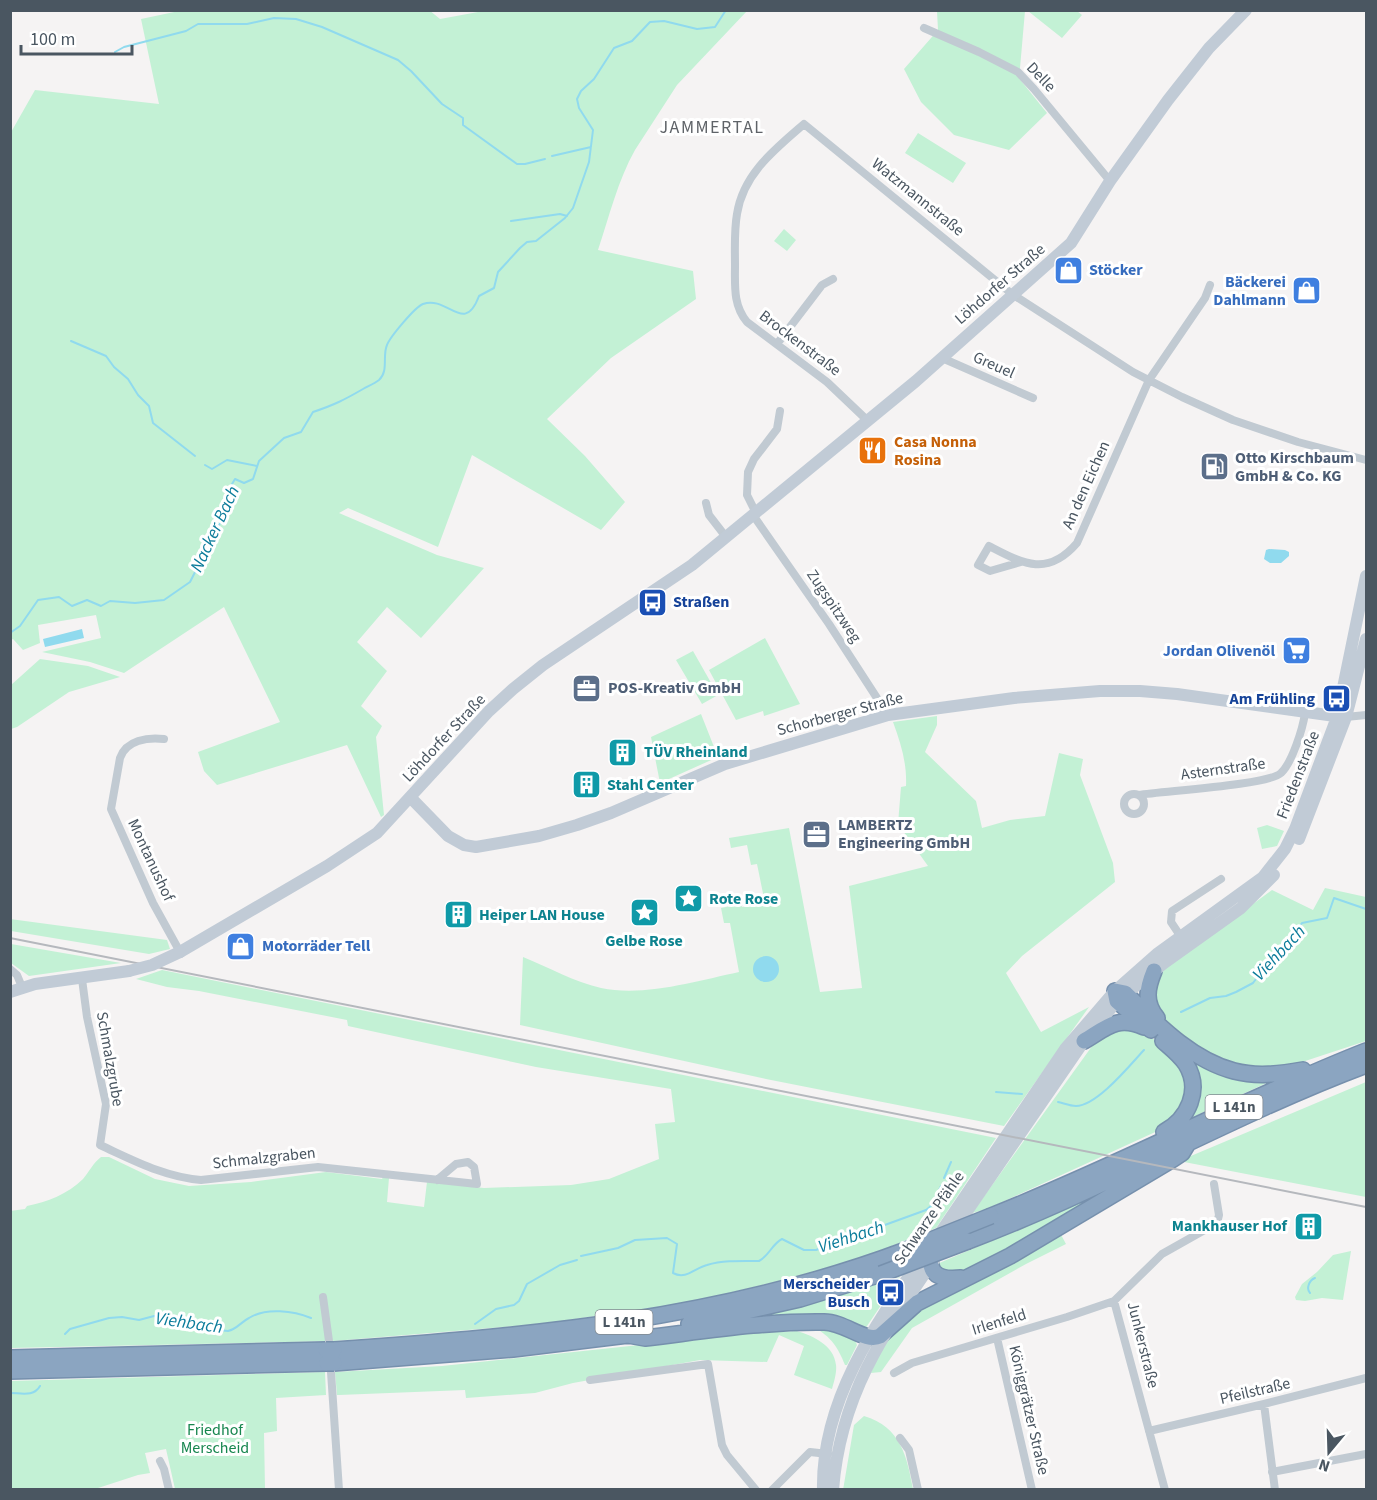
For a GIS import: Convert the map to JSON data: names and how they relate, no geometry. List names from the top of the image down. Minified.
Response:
{"streets":{"highway":["L 141n"],"main road":["Löhdorfer Straße","Schorberger Straße","Friedenstraße","Schwarze Pfähle"],"street":["Delle","Watzmannstraße","Brockenstraße","Greuel","An den Eichen","Zugspitzweg","Asternstraße","Montanushof","Schmalzgrube","Schmalzgraben","Irlenfeld","Junkerstraße","Pfeilstraße","Königgrätzer Straße"]},"crossings":[["Delle","Löhdorfer Straße"],["Watzmannstraße","Löhdorfer Straße"],["Watzmannstraße","Brockenstraße"],["Löhdorfer Straße","Brockenstraße"],["Löhdorfer Straße","Greuel"],["Löhdorfer Straße","Zugspitzweg"],["Löhdorfer Straße","Schorberger Straße"],["Löhdorfer Straße","Montanushof"],["Löhdorfer Straße","Schmalzgrube"],["Zugspitzweg","Schorberger Straße"],["Schorberger Straße","Asternstraße"],["Schorberger Straße","Friedenstraße"],["Friedenstraße","Schwarze Pfähle"],["Schmalzgrube","Schmalzgraben"],["Irlenfeld","Junkerstraße"],["Irlenfeld","Königgrätzer Straße"],["Junkerstraße","Pfeilstraße"]],"districts":["JAMMERTAL"],"water":["Nacker Bach","Viehbach"],"parks":["Friedhof Merscheid"],"places":{"shop":["Stöcker","Bäckerei Dahlmann","Motorräder Tell"],"restaurant":["Casa Nonna Rosina"],"fuel station":["Otto Kirschbaum GmbH & Co. KG"],"bus stop":["Straßen","Am Frühling","Merscheider Busch"],"supermarket":["Jordan Olivenöl"],"office":["POS-Kreativ GmbH","LAMBERTZ Engineering GmbH"],"building":["TÜV Rheinland","Stahl Center","Heiper LAN House","Mankhauser Hof"],"place":["Rote Rose","Gelbe Rose"]},"scale_bar":"100 m","north":"bottom"}
